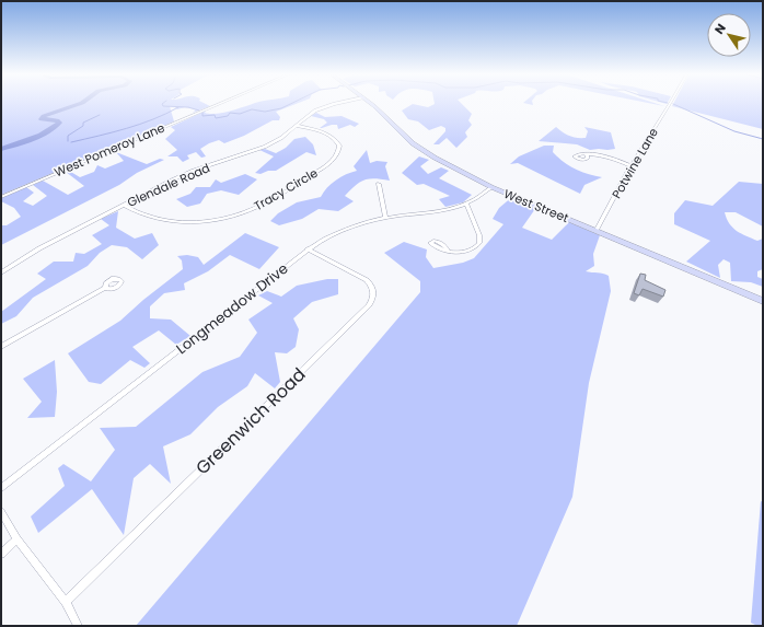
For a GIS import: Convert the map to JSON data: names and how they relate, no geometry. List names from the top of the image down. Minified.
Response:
{"streets":{"main road":["West Street"],"street":["West Pomeroy Lane","Potwine Lane","Glendale Road","Tracy Circle","Longmeadow Drive","Greenwich Road"]},"crossings":[["Potwine Lane","West Street"],["Glendale Road","Tracy Circle"],["West Street","Longmeadow Drive"],["Longmeadow Drive","Greenwich Road"]],"north":"top left"}
